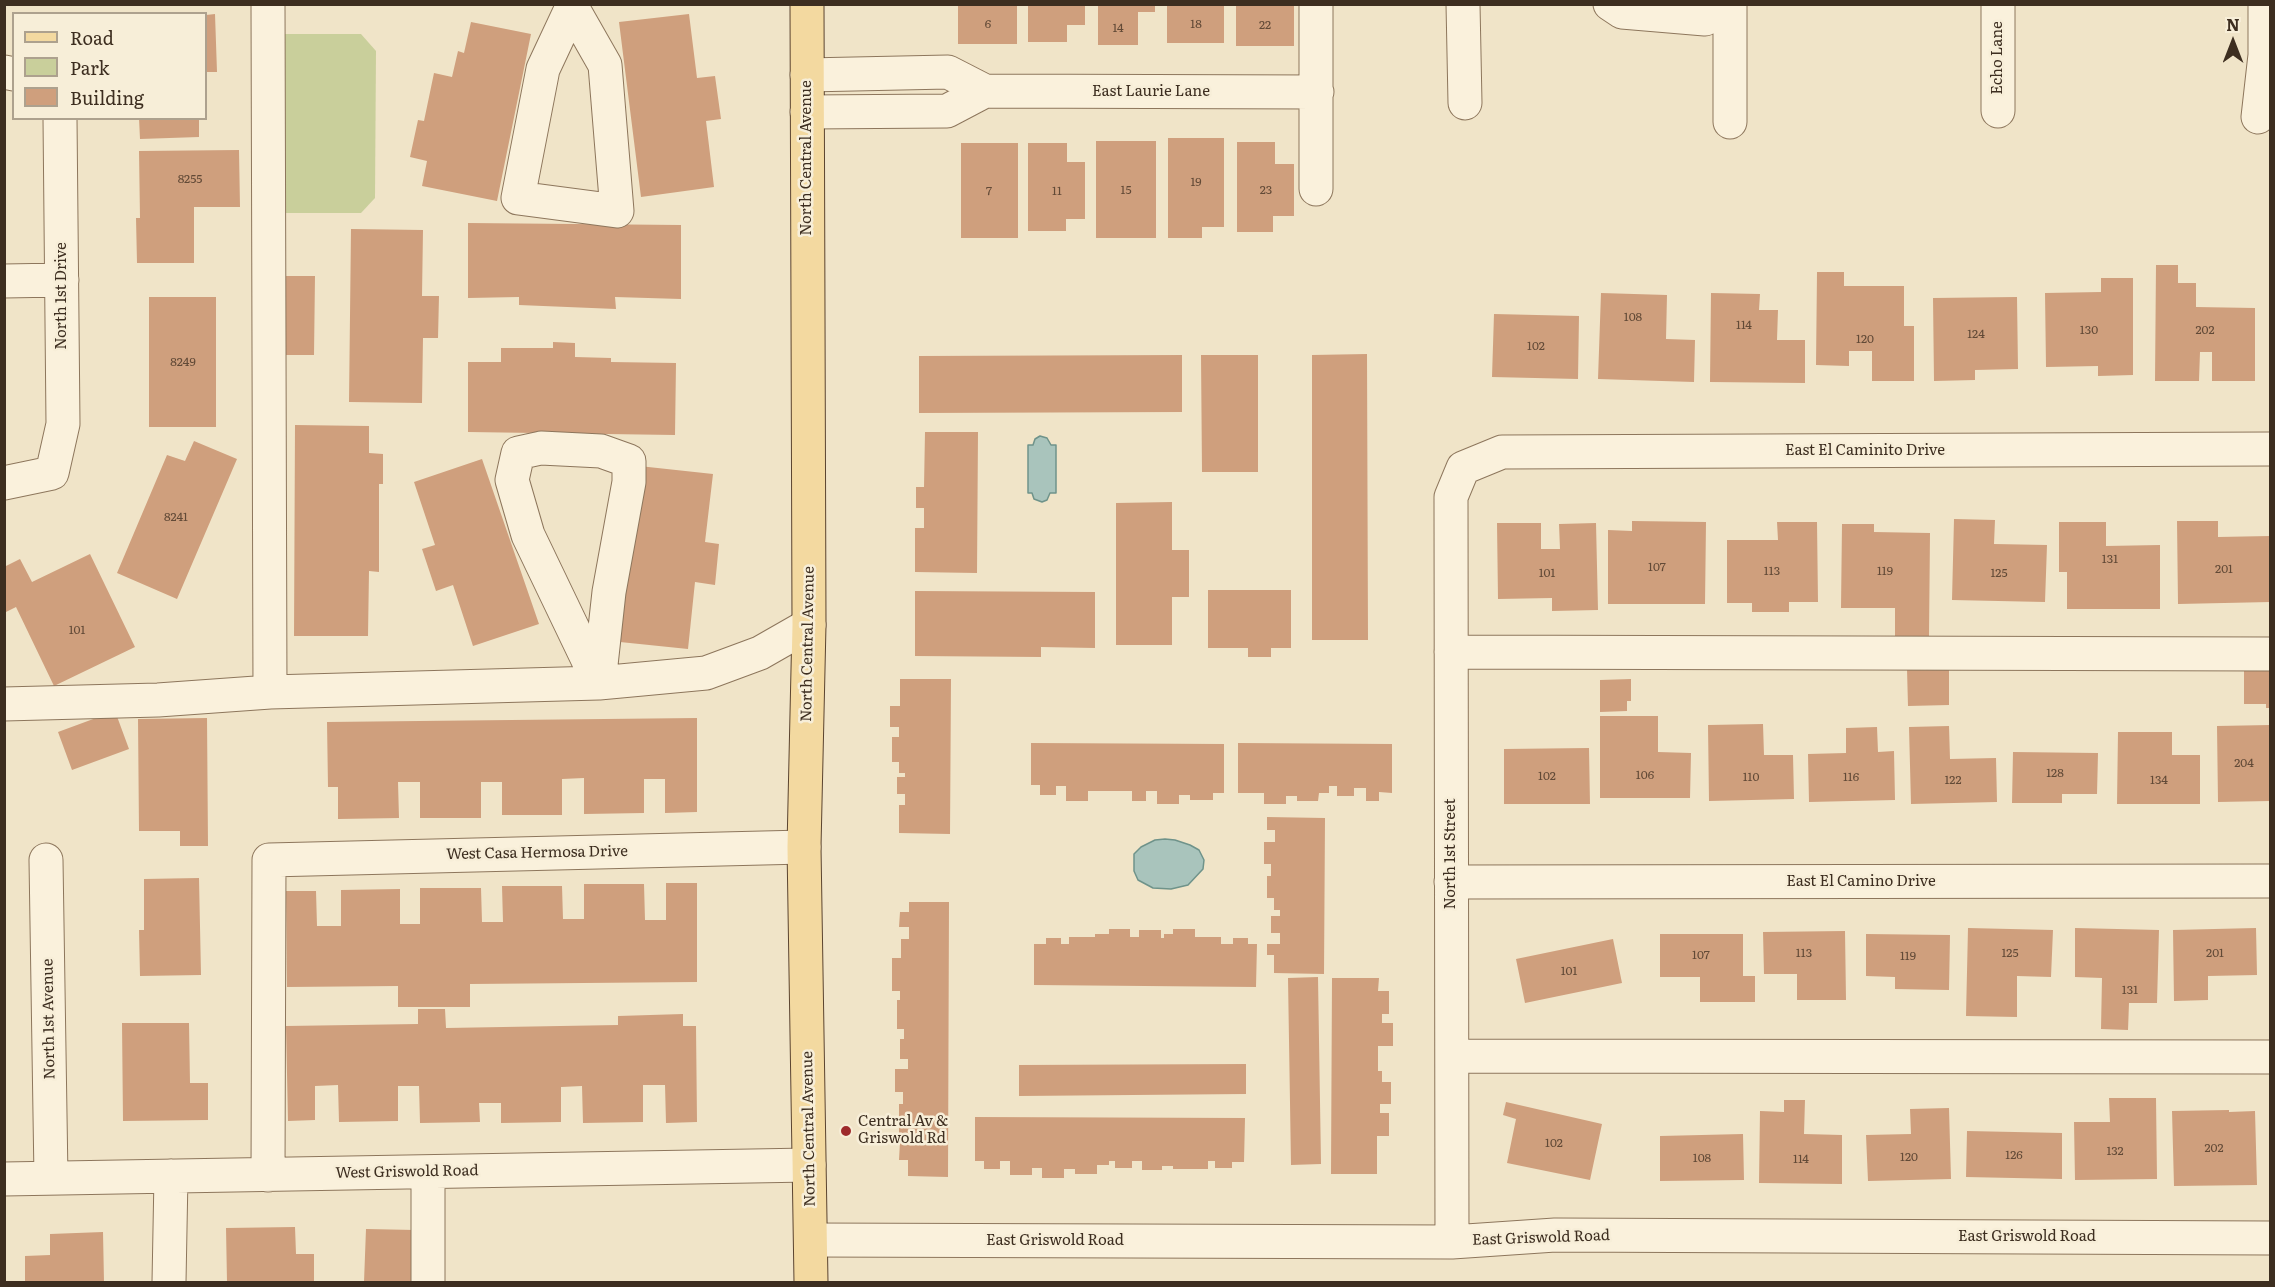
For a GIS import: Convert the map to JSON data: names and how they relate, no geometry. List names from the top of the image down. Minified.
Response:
{"streets":{"main road":["North Central Avenue"],"street":["Echo Lane","East Laurie Lane","North 1st Drive","East El Caminito Drive","West Casa Hermosa Drive","North 1st Street","East El Camino Drive","North 1st Avenue","West Griswold Road","East Griswold Road"]},"crossings":[["East Laurie Lane","North Central Avenue"],["North Central Avenue","West Casa Hermosa Drive"],["North Central Avenue","West Griswold Road"],["North Central Avenue","East Griswold Road"],["East El Caminito Drive","North 1st Street"],["West Casa Hermosa Drive","West Griswold Road"],["North 1st Street","East El Camino Drive"],["North 1st Street","East Griswold Road"],["North 1st Avenue","West Griswold Road"]],"places":["Central Av & Griswold Rd"],"house_numbers":["6","18","22","14","8255","19","15","23","7","11","108","114","130","202","124","120","102","8249","8241","131","107","201","113","119","101","125","101","204","128","106","102","110","116","122","134","113","125","201","107","119","101","131","102","202","132","126","120","108","114"],"legend":["Road","Park","Building"],"north":"top"}
